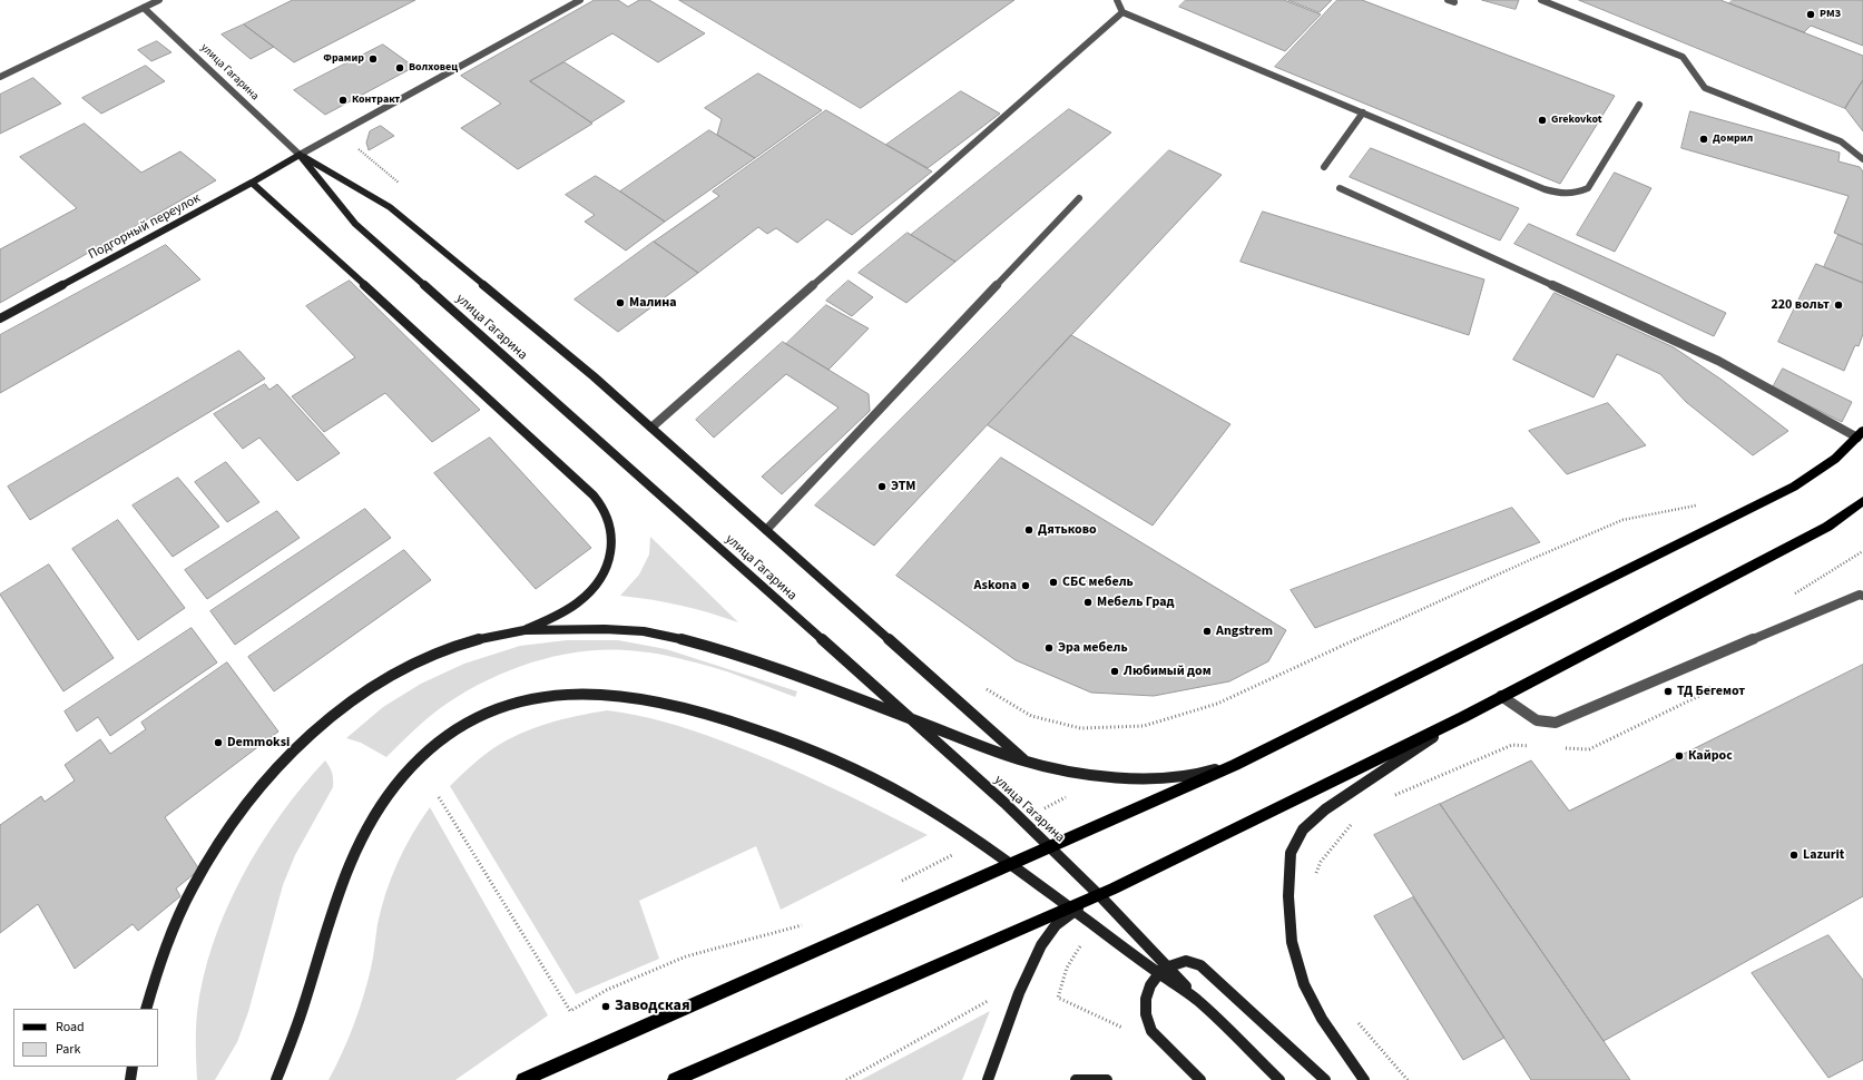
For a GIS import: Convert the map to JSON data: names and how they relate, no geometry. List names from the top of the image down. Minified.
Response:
{"streets":{"street":["улица Гагарина","Подгорный переулок"]},"crossings":[["улица Гагарина","Подгорный переулок"]],"places":["РМЗ","Фрамир","Волховец","Контракт","Grekovkot","Домрил","Малина","220 вольт","ЭТМ","Дятьково","СБС мебель","Askona","Мебель Град","Angstrem","Эра мебель","Любимый дом","ТД Бегемот","Demmoksi","Кайрос","Lazurit","Заводская"],"legend":["Road","Park"]}
